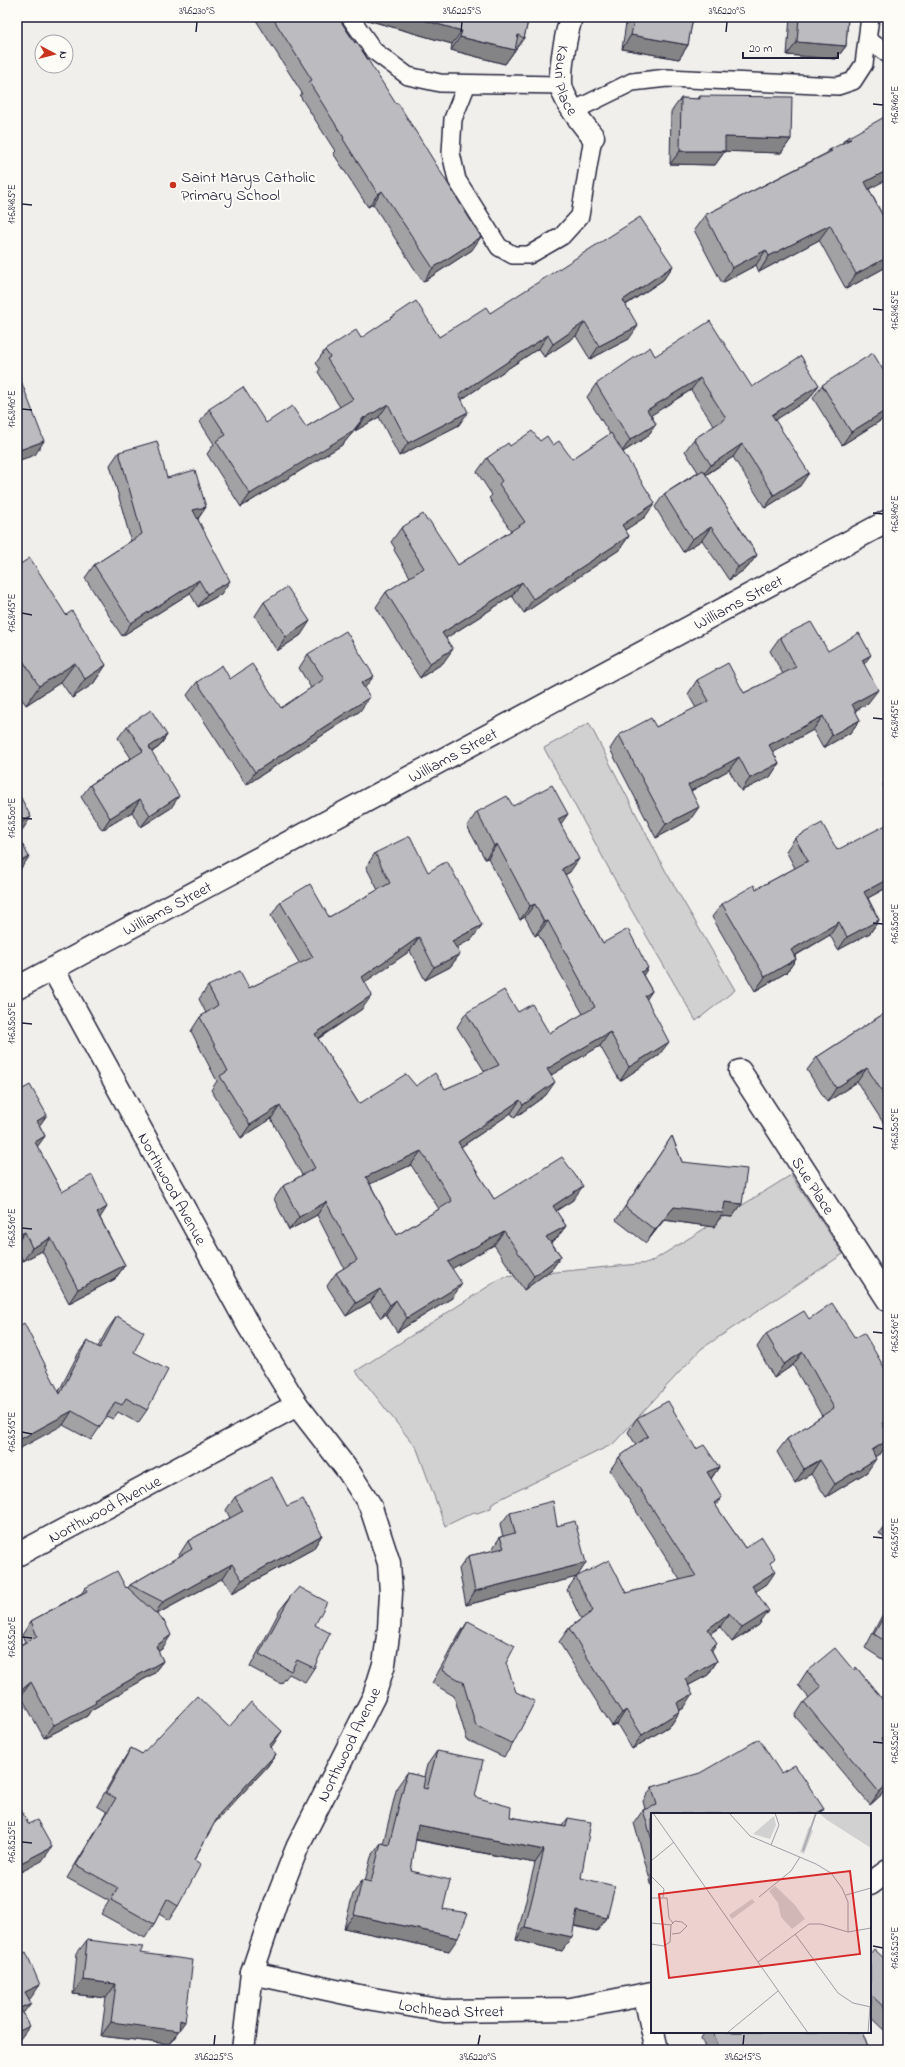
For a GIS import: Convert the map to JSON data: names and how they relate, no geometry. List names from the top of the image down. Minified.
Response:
{"streets":{"street":["Kauri Place","Williams Street","Sue Place","Northwood Avenue","Lochhead Street"]},"crossings":[["Williams Street","Northwood Avenue"],["Northwood Avenue","Lochhead Street"]],"places":["Saint Marys Catholic Primary School"],"scale_bar":"20 m","north":"right","coordinates":["39.6230°S","39.6225°S","39.6220°S","176.8480°E","176.8485°E","176.8490°E","176.8495°E","176.8500°E","176.8505°E","176.8510°E","176.8515°E","176.8520°E","176.8525°E","39.6215°S"]}
